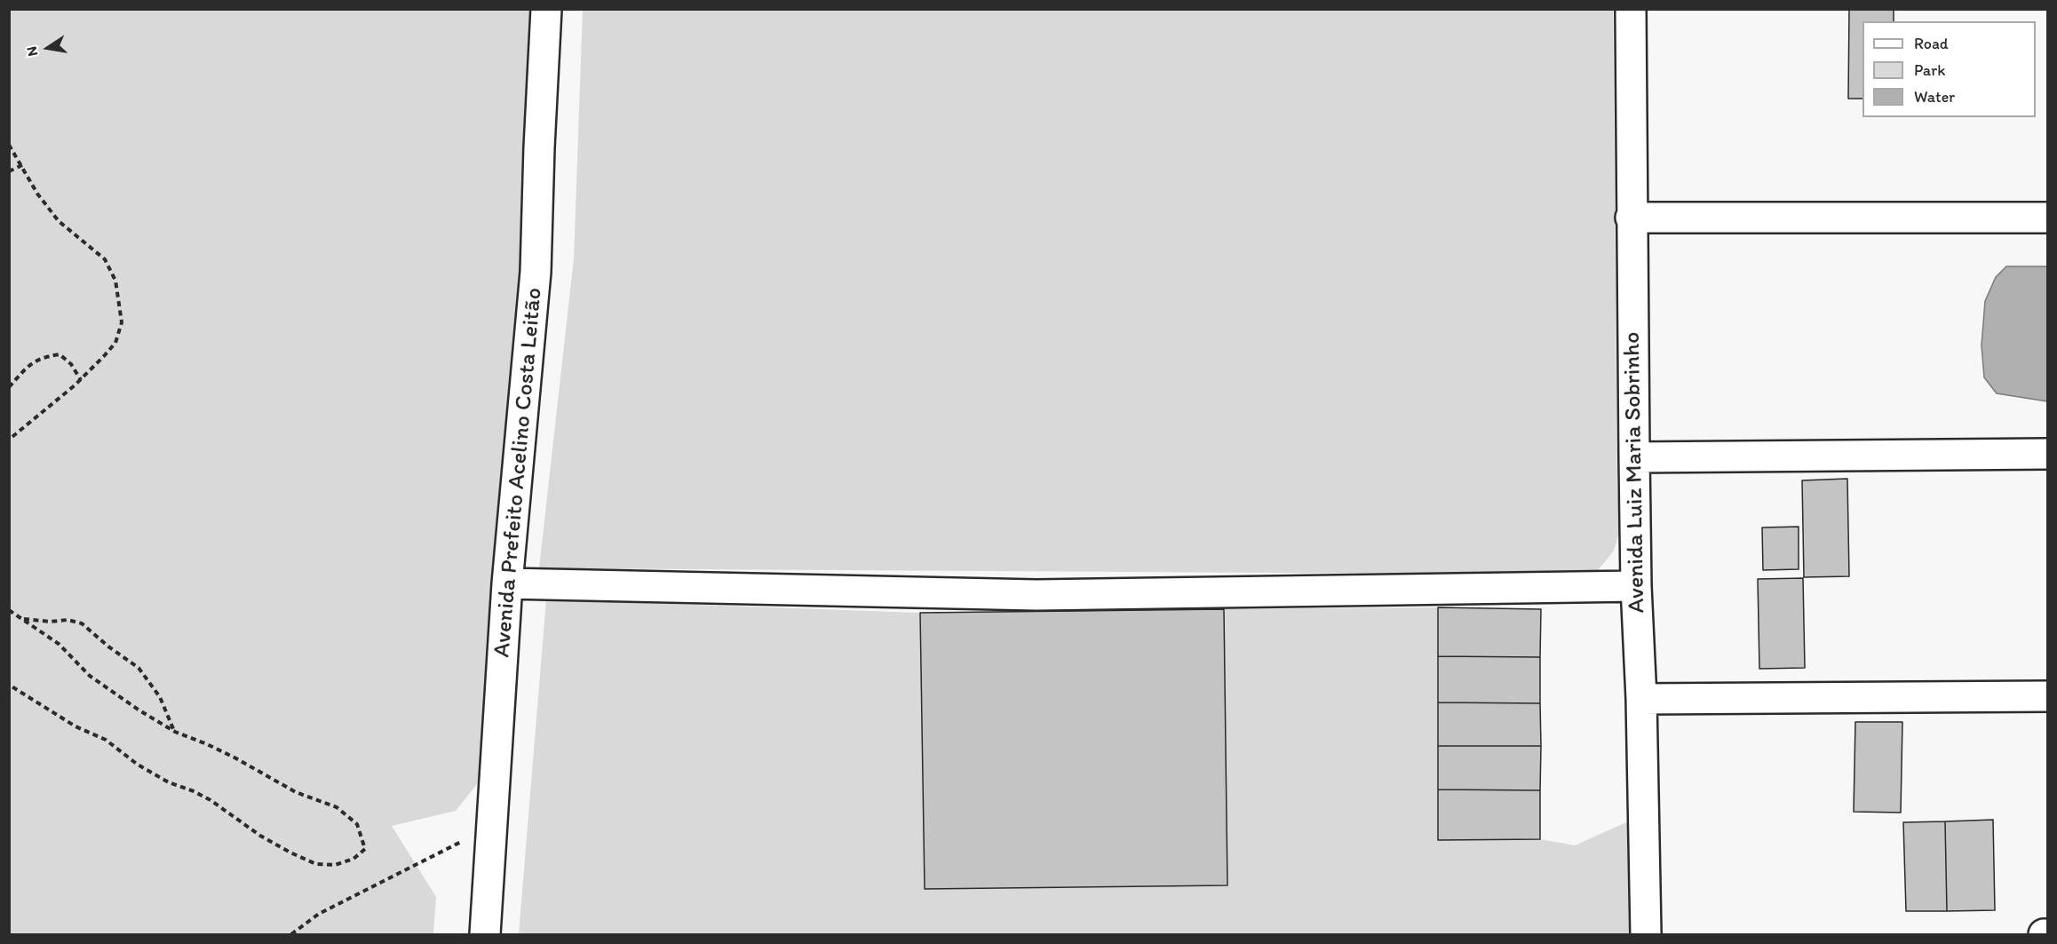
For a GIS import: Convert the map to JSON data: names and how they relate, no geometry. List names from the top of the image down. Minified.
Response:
{"streets":{"street":["Avenida Prefeito Acelino Costa Leitão","Avenida Luiz Maria Sobrinho"]},"legend":["Road","Park","Water"],"north":"left"}
